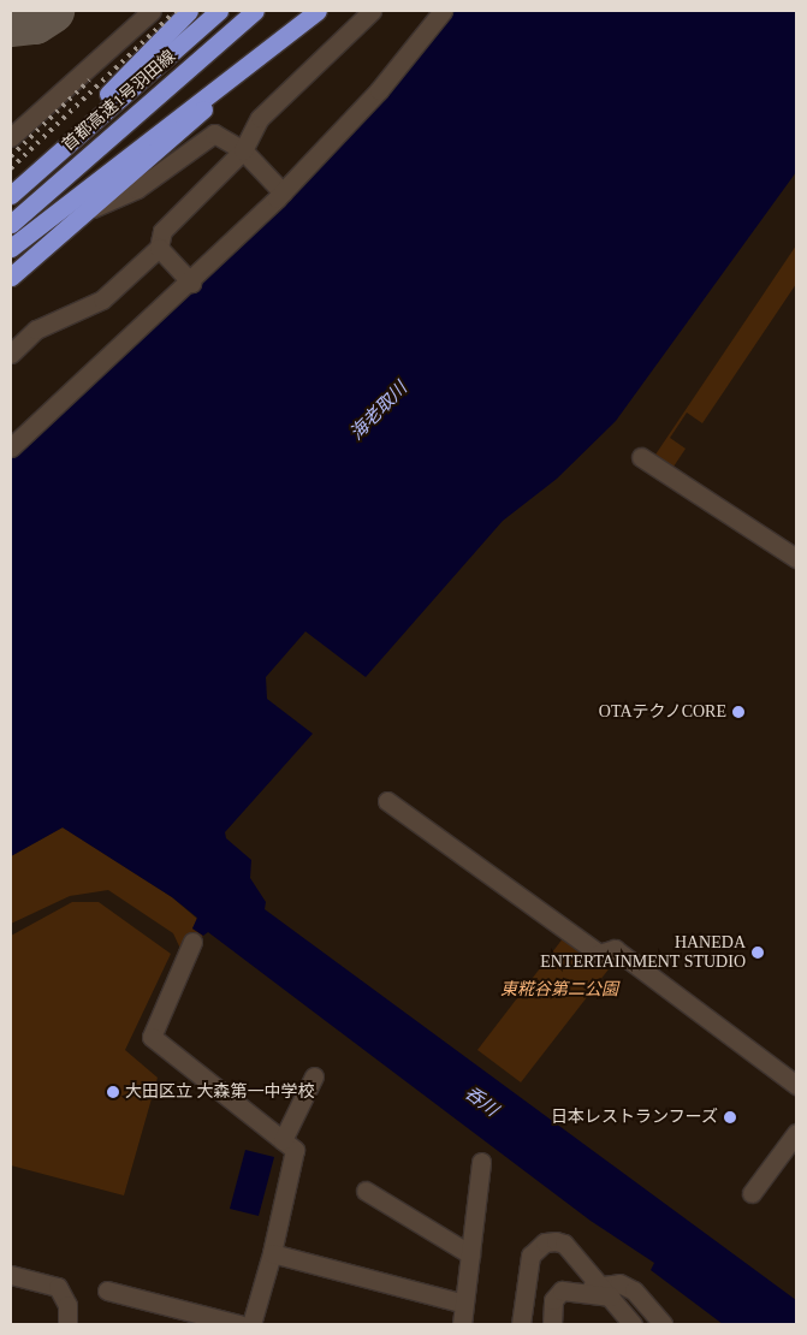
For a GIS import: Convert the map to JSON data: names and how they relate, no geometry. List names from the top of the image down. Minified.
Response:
{"streets":{"highway":["首都高速1号羽田線"]},"water":["海老取川","呑川"],"parks":["東糀谷第二公園"],"places":["OTAテクノCORE","HANEDA ENTERTAINMENT STUDIO","大田区立 大森第一中学校","日本レストランフーズ"]}
